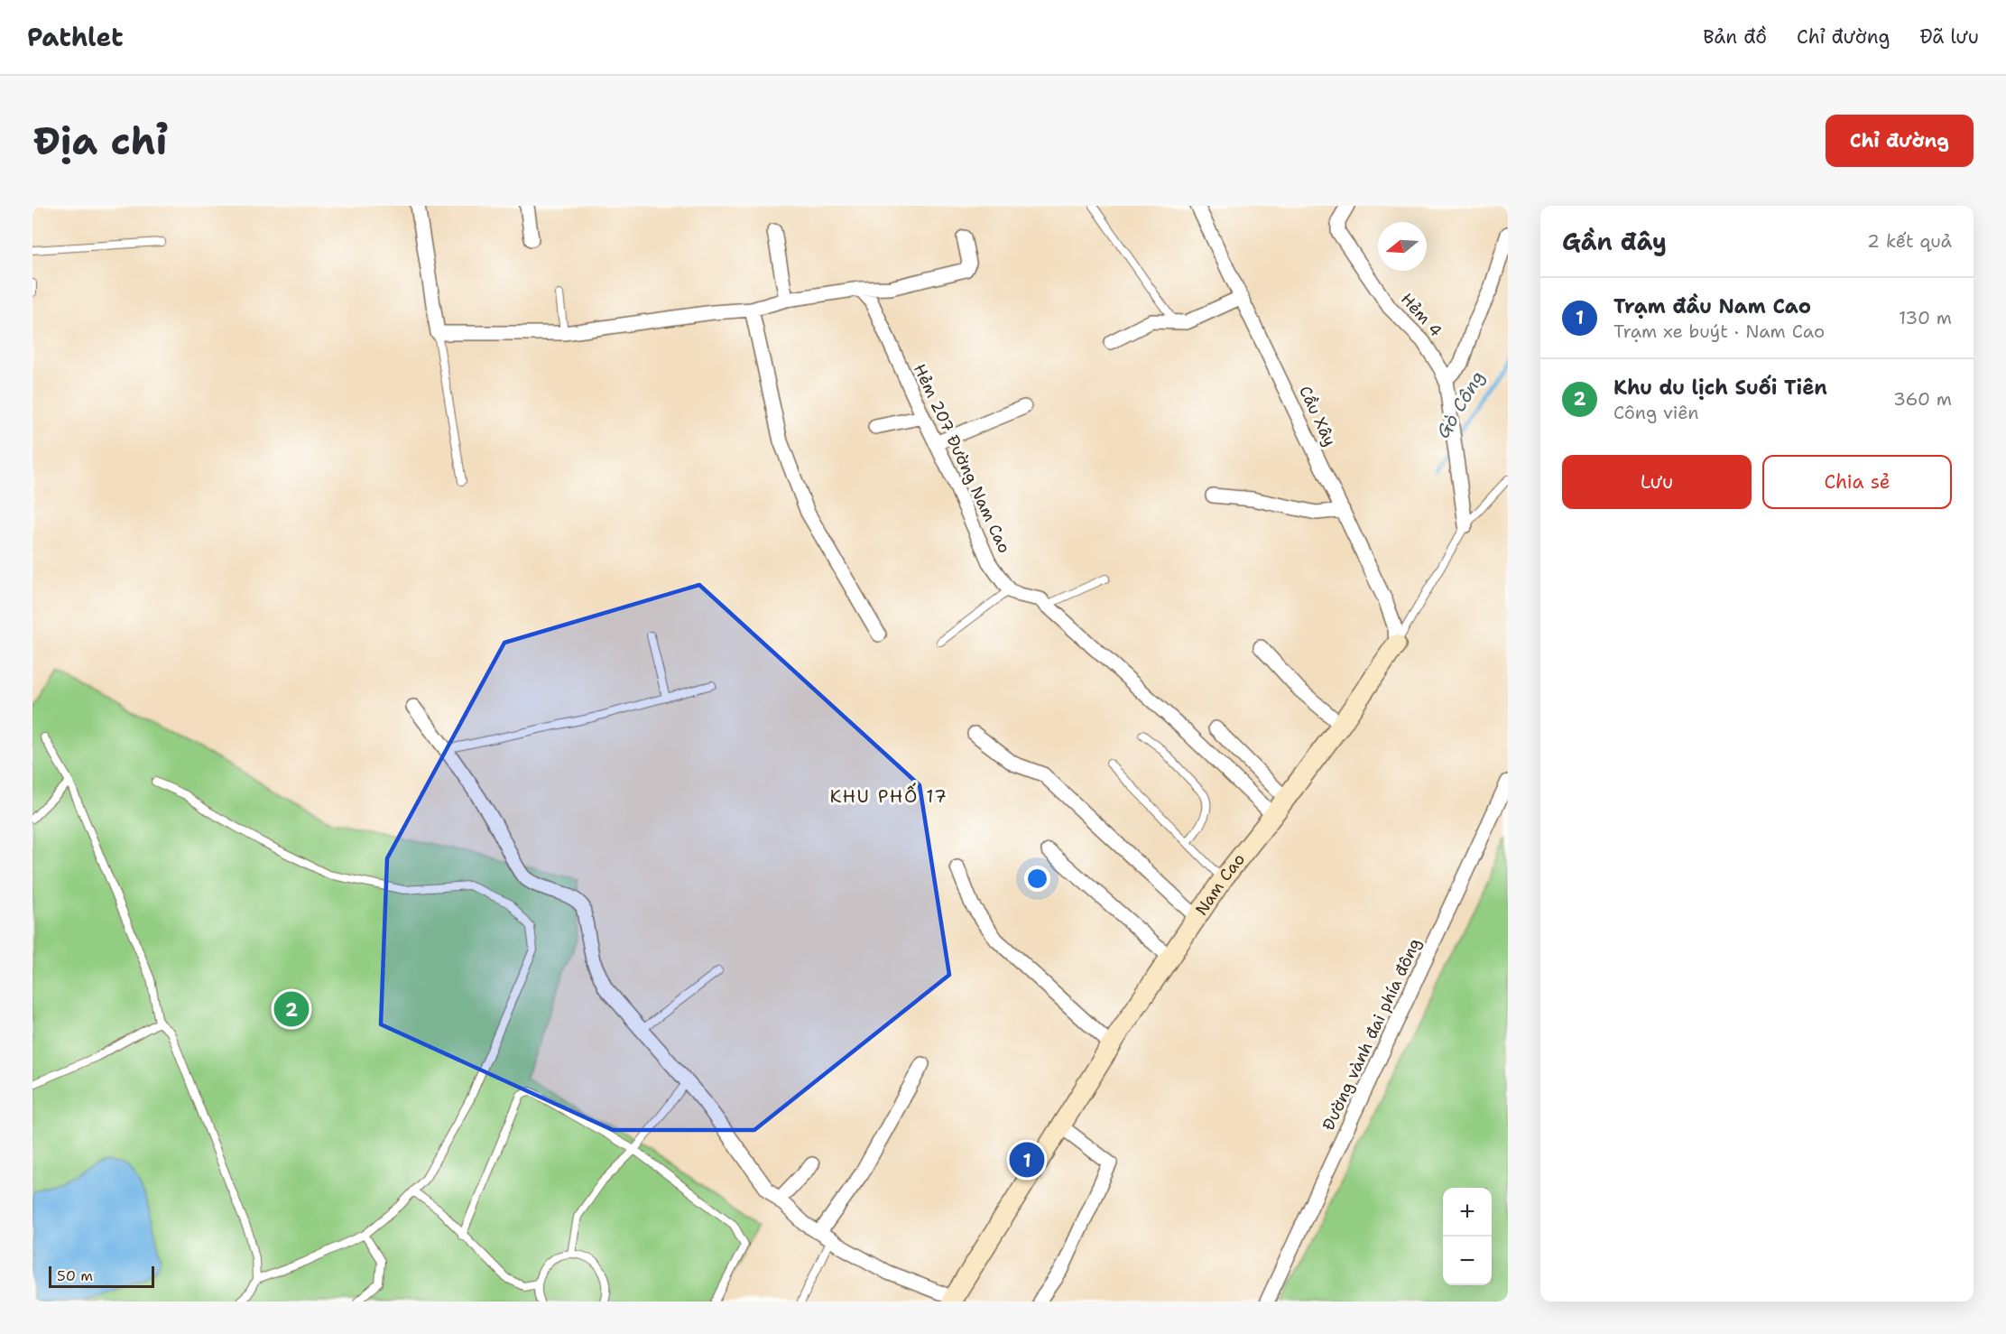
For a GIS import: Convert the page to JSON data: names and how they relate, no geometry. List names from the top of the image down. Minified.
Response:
{"streets":{"street":["Hẻm 4","Cầu Xây","Hẻm 207 Đường Nam Cao","Nam Cao","Đường vành đai phía đông"]},"crossings":[["Hẻm 4","Nam Cao"],["Cầu Xây","Nam Cao"]],"districts":["KHU PHỐ 17"],"water":["Gò Công"],"scale_bar":"50 m","north":"left","page":{"header":"Pathlet","nav":["Bản đồ","Chỉ đường","Đã lưu"],"buttons":["Chỉ đường",["Lưu","Chia sẻ"]],"title":"Địa chỉ","heading":["Gần đây","2 kết quả"],"list":[{"mark":"1","name":"Trạm đầu Nam Cao","note":"Trạm xe buýt · Nam Cao","value":"130 m"},{"mark":"2","name":"Khu du lịch Suối Tiên","note":"Công viên","value":"360 m"}],"pins":["2","1"],"map_buttons":["+","−"],"scale":"50 m"}}
